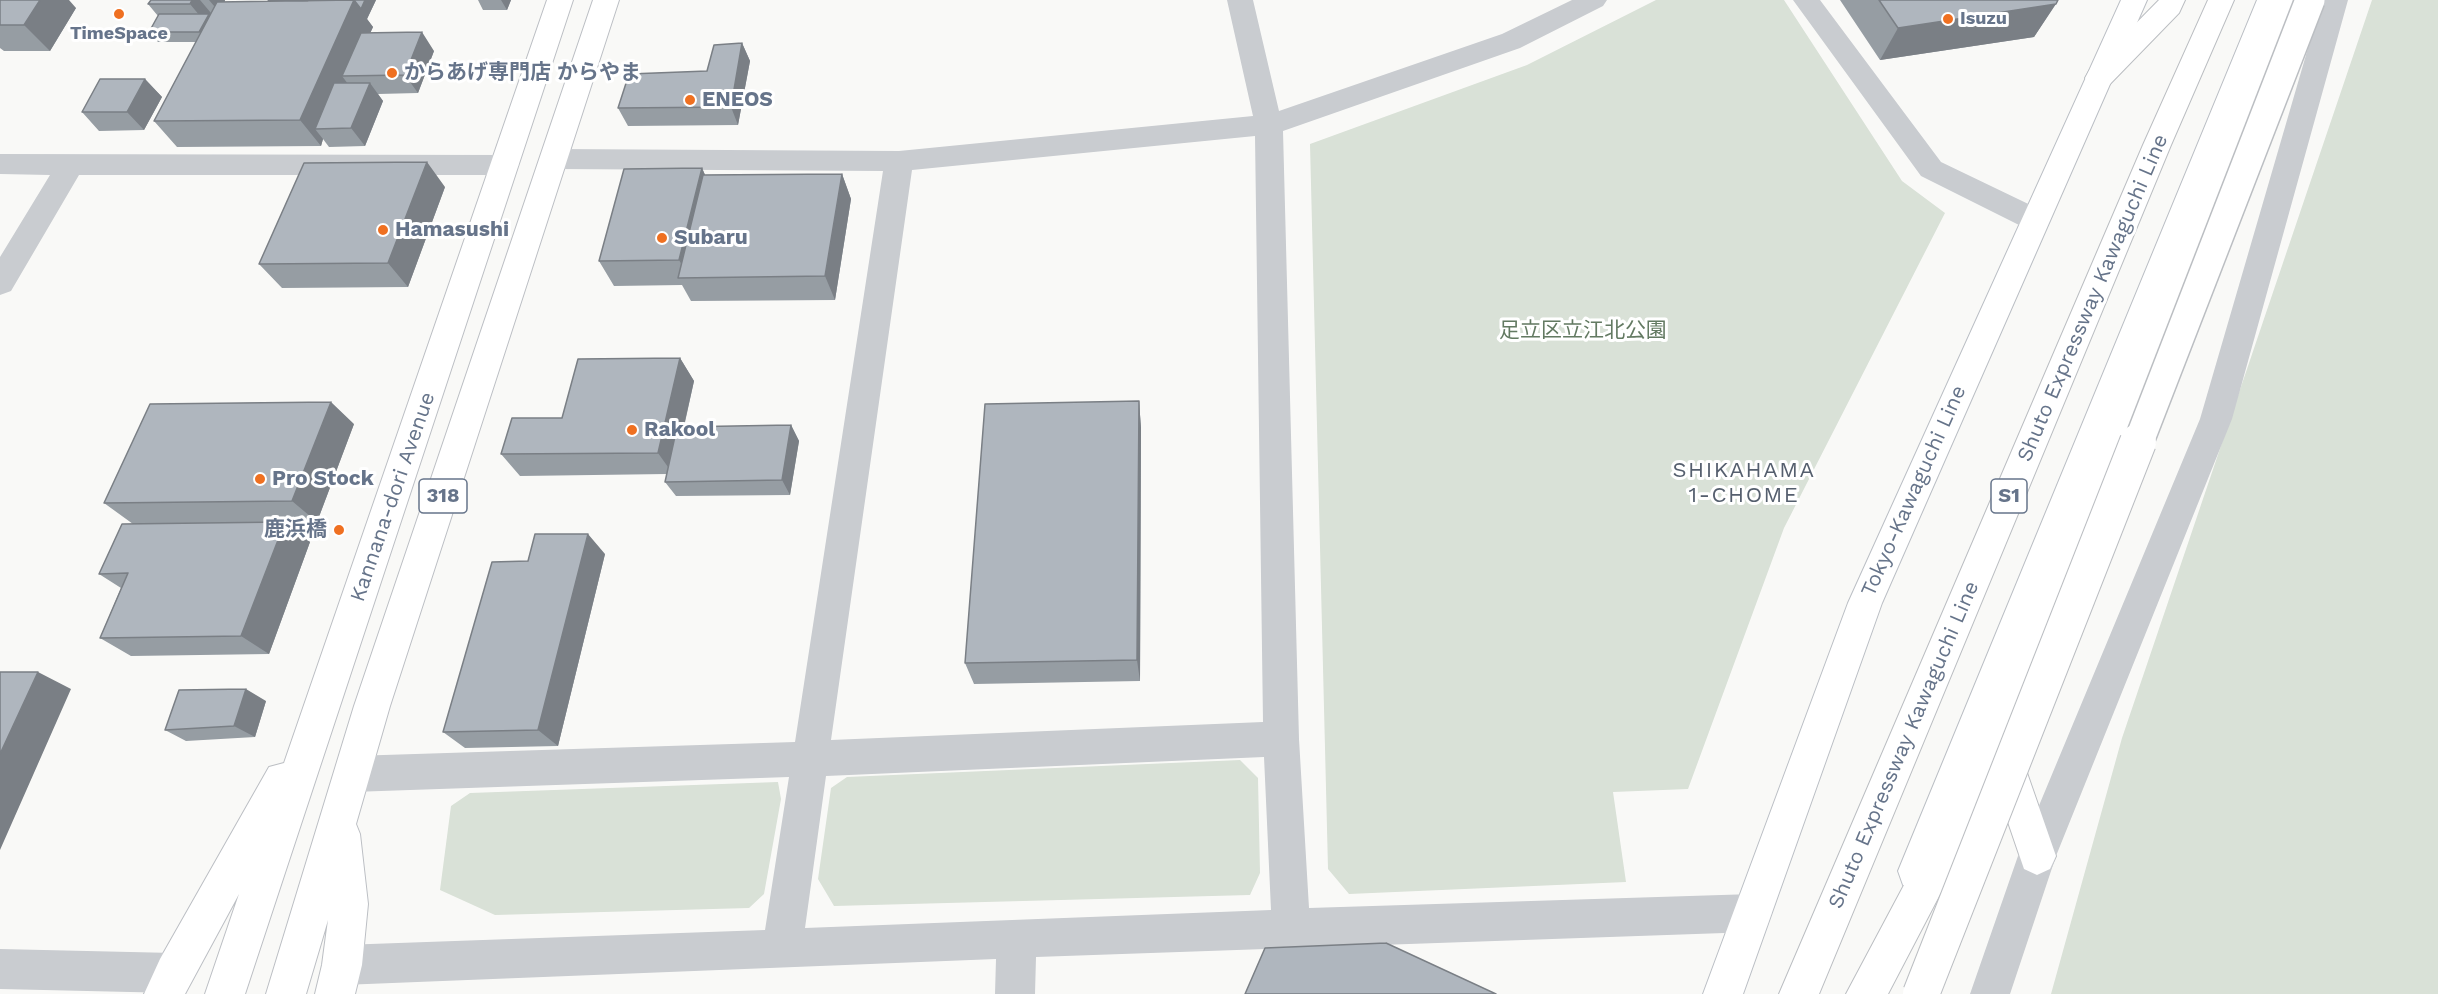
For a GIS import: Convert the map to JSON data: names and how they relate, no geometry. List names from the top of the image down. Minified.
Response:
{"streets":{"main road":["Shuto Expressway Kawaguchi Line","Tokyo-Kawaguchi Line","318","S1","Kannana-dori Avenue"]},"crossings":[["318","Kannana-dori Avenue"]],"districts":["SHIKAHAMA 1-CHOME"],"parks":["足立区立江北公園"],"places":["TimeSpace","Isuzu","からあげ専門店 からやま","ENEOS","Hamasushi","Subaru","Rakool","Pro Stock","鹿浜橋"]}
